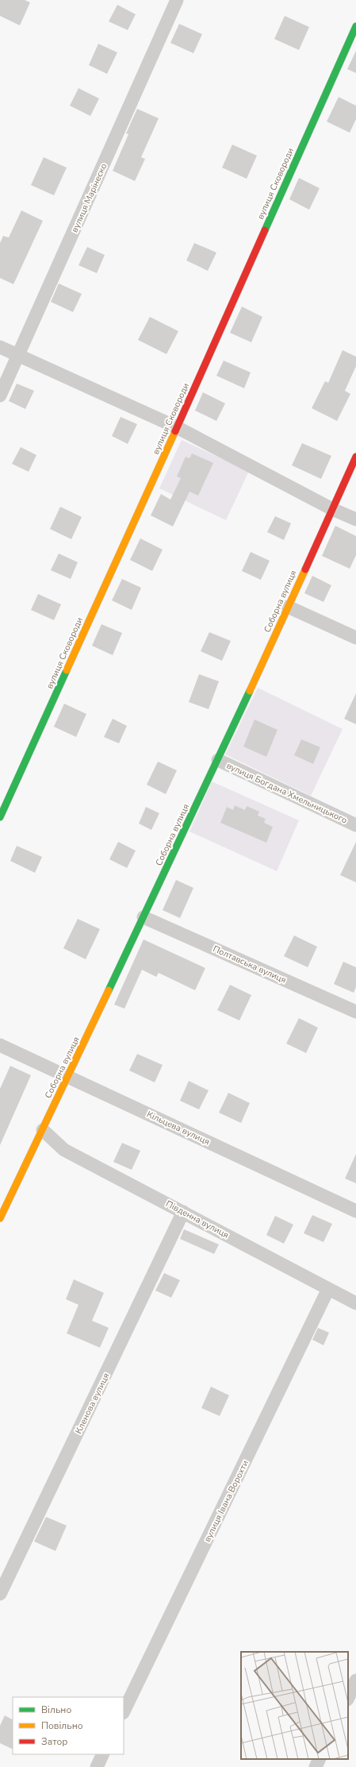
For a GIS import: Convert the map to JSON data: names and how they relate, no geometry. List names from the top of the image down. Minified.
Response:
{"streets":{"street":["вулиця Сковороди","вулиця Марінеско","Соборна вулиця","вулиця Богдана Хмельницького","Полтавська вулиця","Кільцева вулиця","Південна вулиця","Кленова вулиця","вулиця Івана Ворохти"]},"crossings":[["Соборна вулиця","вулиця Богдана Хмельницького"],["Соборна вулиця","Полтавська вулиця"],["Соборна вулиця","Кільцева вулиця"],["Соборна вулиця","Південна вулиця"],["Південна вулиця","Кленова вулиця"],["Південна вулиця","вулиця Івана Ворохти"]],"legend":["Вільно","Повільно","Затор"]}
